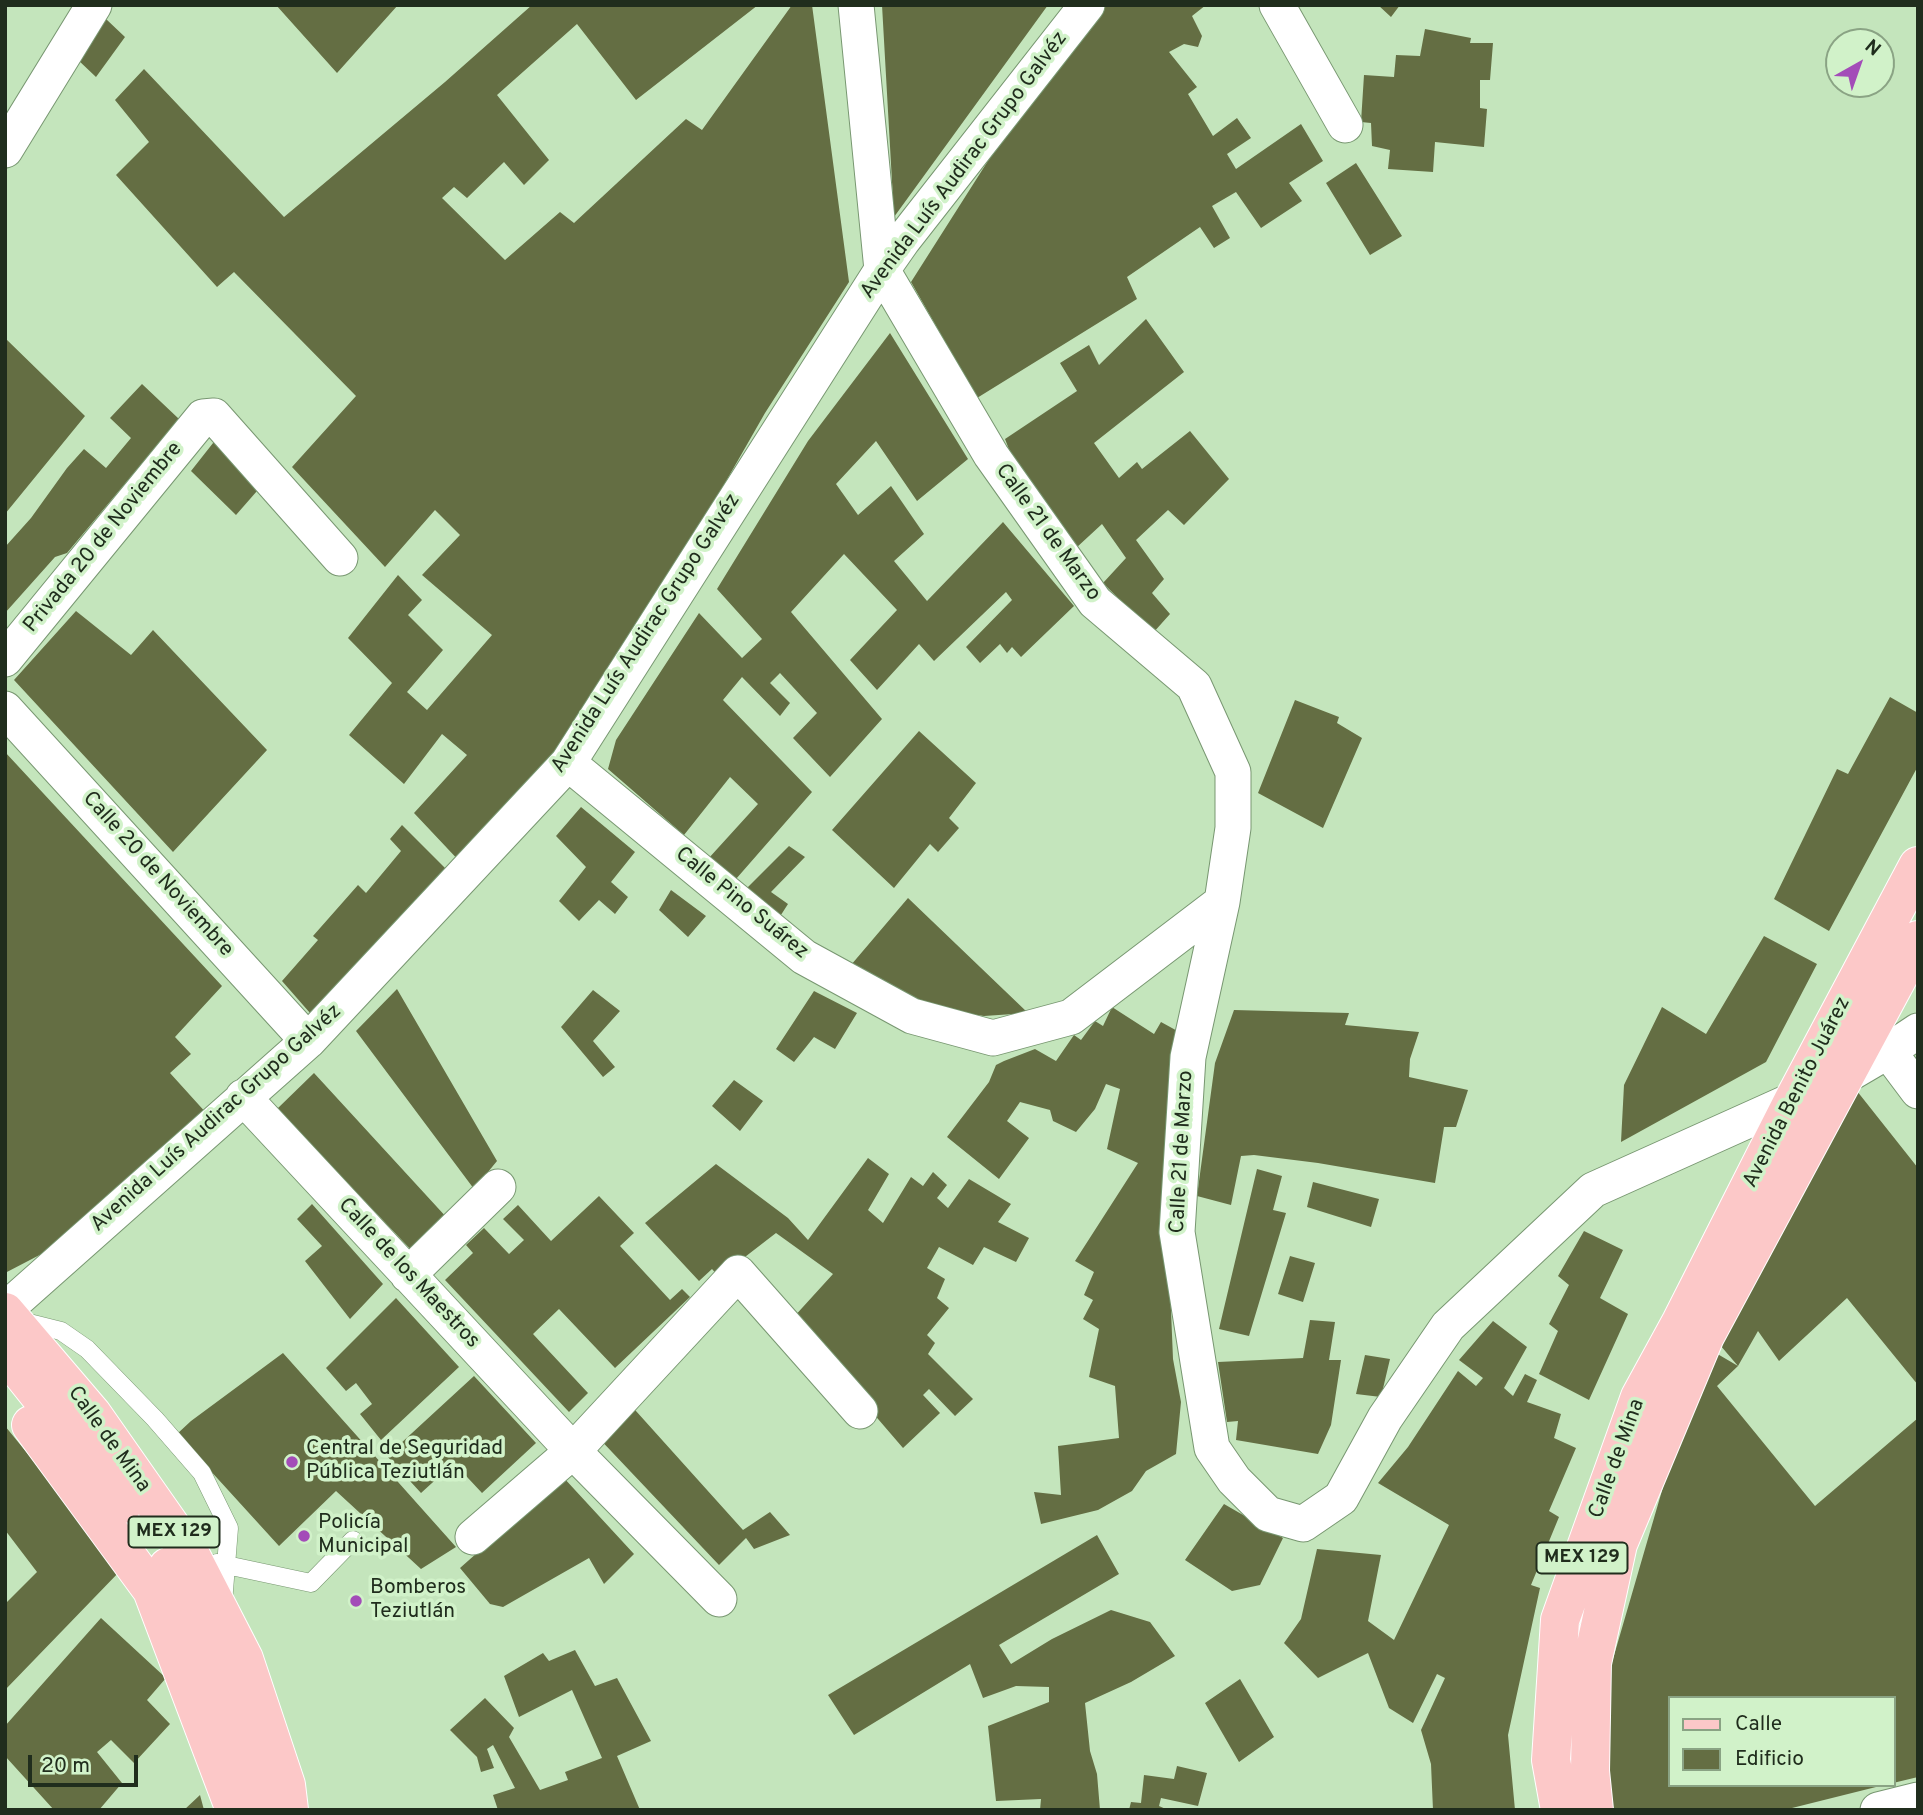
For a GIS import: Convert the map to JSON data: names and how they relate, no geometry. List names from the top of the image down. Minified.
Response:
{"streets":{"main road":["Avenida Benito Juárez","Calle de Mina","MEX 129"],"street":["Avenida Luís Audirac Grupo Galvéz","Calle 21 de Marzo","Privada 20 de Noviembre","Calle 20 de Noviembre","Calle Pino Suárez","Calle de los Maestros"]},"crossings":[["Avenida Luís Audirac Grupo Galvéz","Calle 21 de Marzo"],["Avenida Luís Audirac Grupo Galvéz","Calle 20 de Noviembre"],["Avenida Luís Audirac Grupo Galvéz","Calle Pino Suárez"],["Avenida Luís Audirac Grupo Galvéz","Calle de los Maestros"],["Avenida Luís Audirac Grupo Galvéz","Calle de Mina"],["Avenida Luís Audirac Grupo Galvéz","MEX 129"],["Calle 21 de Marzo","Calle Pino Suárez"],["Calle 21 de Marzo","Avenida Benito Juárez"],["Avenida Benito Juárez","Calle de Mina"],["Calle de Mina","MEX 129"]],"places":["Central de Seguridad Pública Teziutlán","Policía Municipal","Bomberos Teziutlán"],"legend":["Calle","Edificio"],"scale_bar":"20 m","north":"top right"}
